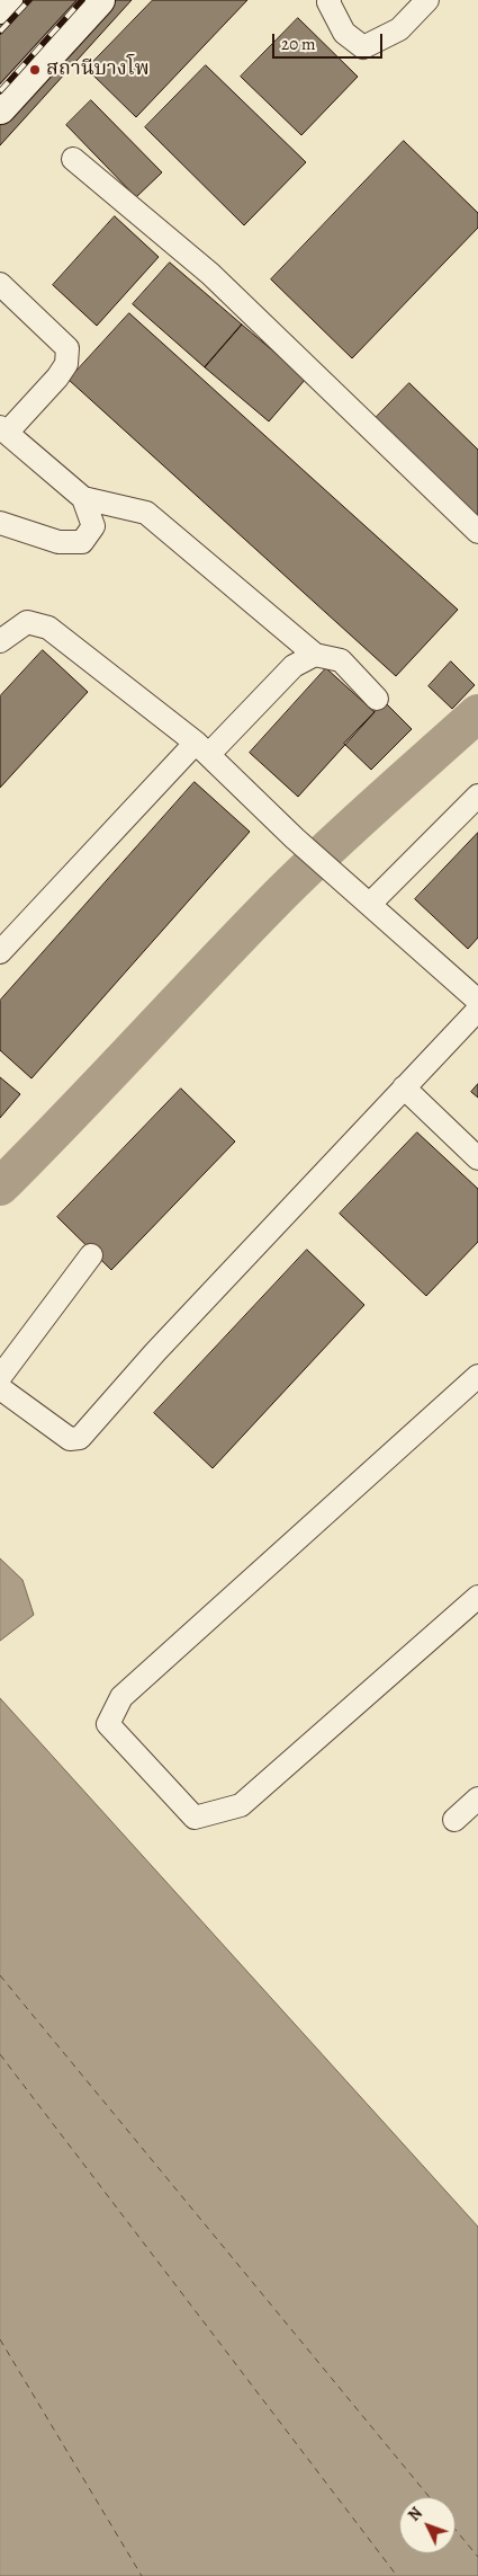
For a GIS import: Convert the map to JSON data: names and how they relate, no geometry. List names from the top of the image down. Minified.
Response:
{"places":["สถานีบางโพ"],"scale_bar":"20 m","north":"top left"}
